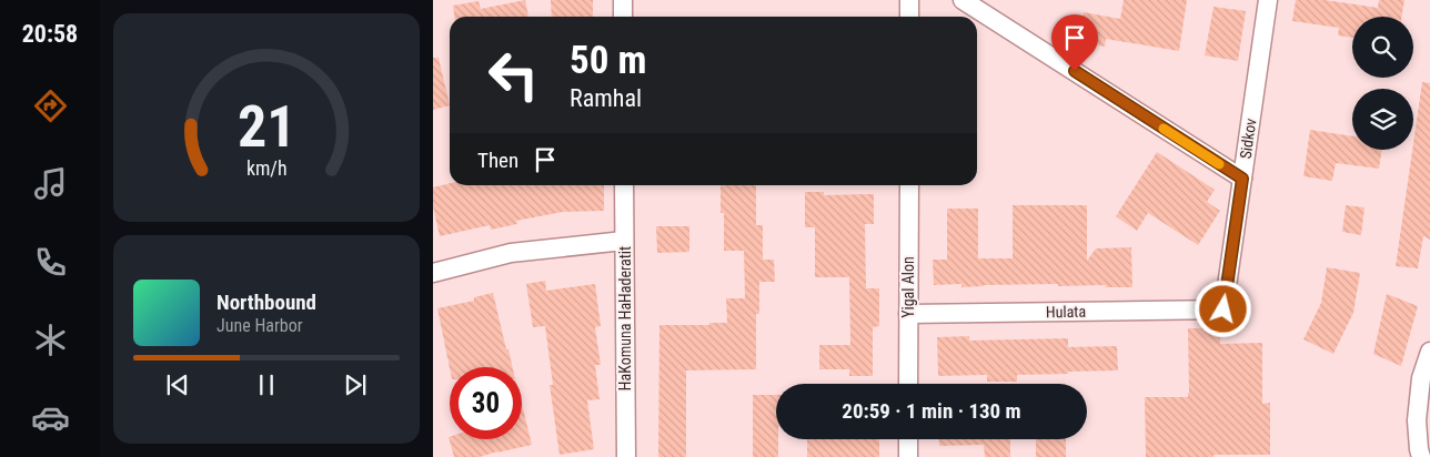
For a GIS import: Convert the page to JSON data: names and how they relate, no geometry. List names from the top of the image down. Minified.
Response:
{"streets":{"street":["Sidkov","Yigal Alon","Hulata","HaKomuna HaHaderatit"]},"crossings":[["Sidkov","Hulata"],["Yigal Alon","Hulata"]],"page":{"tabs":"20:58","turn":["50 m","Ramhal"],"then":"Then","song":["Northbound","June Harbor"],"limit":"30","trip":"20:59 · 1 min · 130 m","gauge":["21","km/h"]}}
